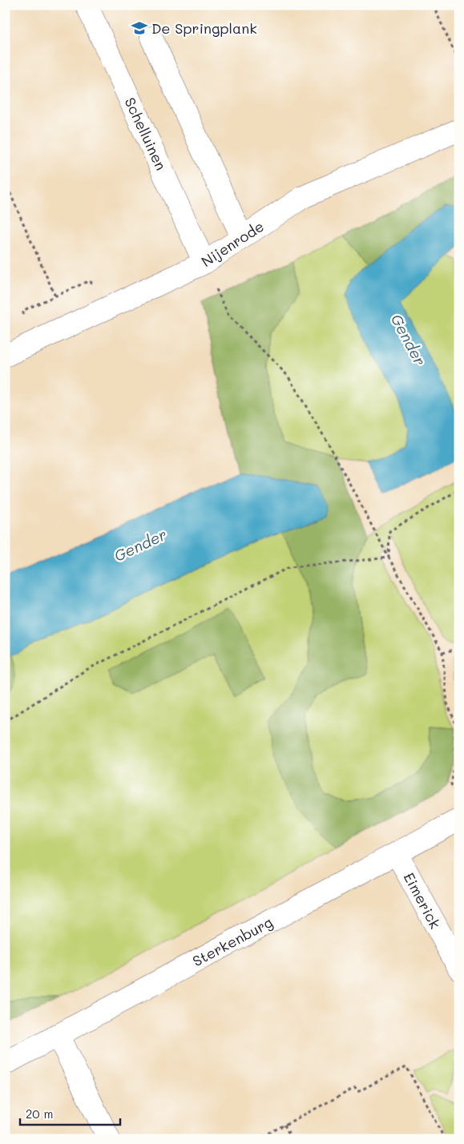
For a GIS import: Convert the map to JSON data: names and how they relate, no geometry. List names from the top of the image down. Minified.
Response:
{"streets":{"street":["Schelluinen","Nijenrode","Eimerick","Sterkenburg"]},"crossings":[["Schelluinen","Nijenrode"],["Eimerick","Sterkenburg"]],"water":["Gender"],"places":{"school or university":["De Springplank"]},"scale_bar":"20 m"}
